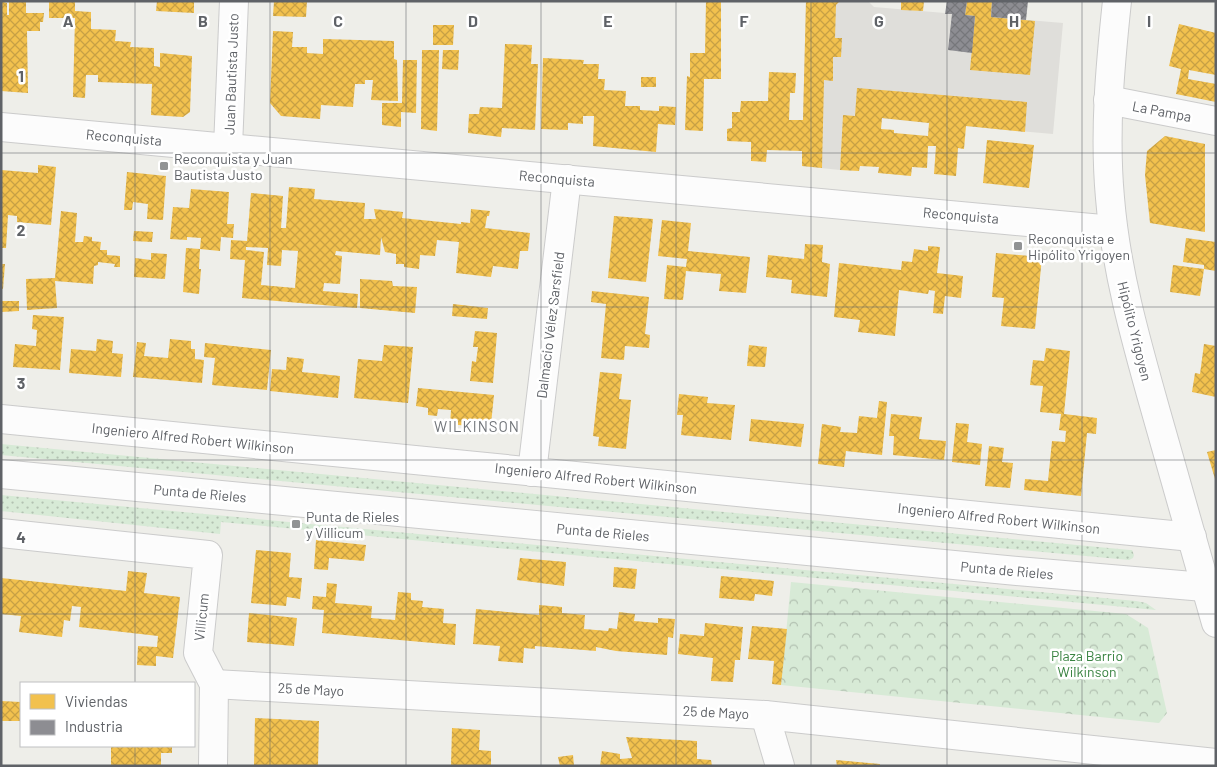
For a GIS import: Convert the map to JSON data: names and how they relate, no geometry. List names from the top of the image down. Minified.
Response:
{"streets":{"street":["Juan Bautista Justo","La Pampa","Reconquista","Dalmacio Vélez Sarsfield","Hipólito Yrigoyen","Ingeniero Alfred Robert Wilkinson","Punta de Rieles","Villicum","25 de Mayo"]},"crossings":[["Juan Bautista Justo","Reconquista"],["La Pampa","Hipólito Yrigoyen"],["Reconquista","Dalmacio Vélez Sarsfield"],["Reconquista","Hipólito Yrigoyen"],["Dalmacio Vélez Sarsfield","Ingeniero Alfred Robert Wilkinson"],["Hipólito Yrigoyen","Ingeniero Alfred Robert Wilkinson"],["Hipólito Yrigoyen","Punta de Rieles"],["Villicum","25 de Mayo"]],"districts":["WILKINSON"],"parks":["Plaza Barrio Wilkinson"],"places":{"transit":["Reconquista y Juan Bautista Justo","Reconquista e Hipólito Yrigoyen","Punta de Rieles y Villicum"]},"legend":["Viviendas","Industria"],"grid":{"columns":["A","B","C","D","E","F","G","H","I"],"rows":["1","2","3","4"]}}
